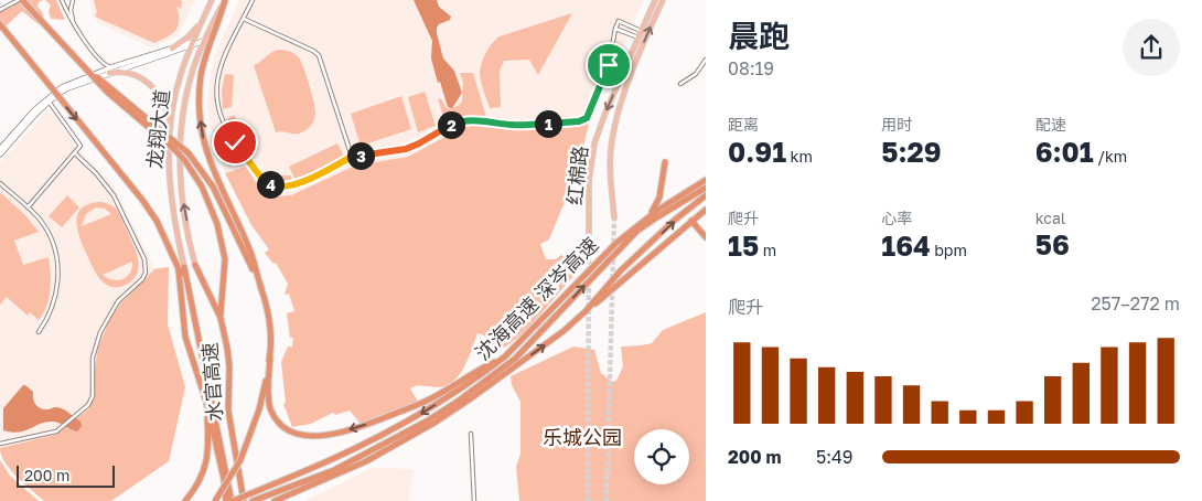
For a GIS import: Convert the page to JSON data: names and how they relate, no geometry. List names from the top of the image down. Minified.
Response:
{"streets":{"highway":["沈海高速 深岑高速","水官高速"],"main road":["龙翔大道","红棉路"]},"crossings":[["龙翔大道","水官高速"],["沈海高速 深岑高速","水官高速"]],"parks":["乐城公园"],"scale_bar":"200 m","page":{"heading":["晨跑","08:19"],"stats":[["距离","0.91 km"],["用时","5:29"],["配速","6:01 /km"],["爬升","15 m"],["心率","164 bpm"],["kcal","56"]],"pins":["1","2","3","4"],"chart":["爬升","257–272 m"],"list":[{"name":"200 m","note":"5:49"}],"scale":"200 m"}}
